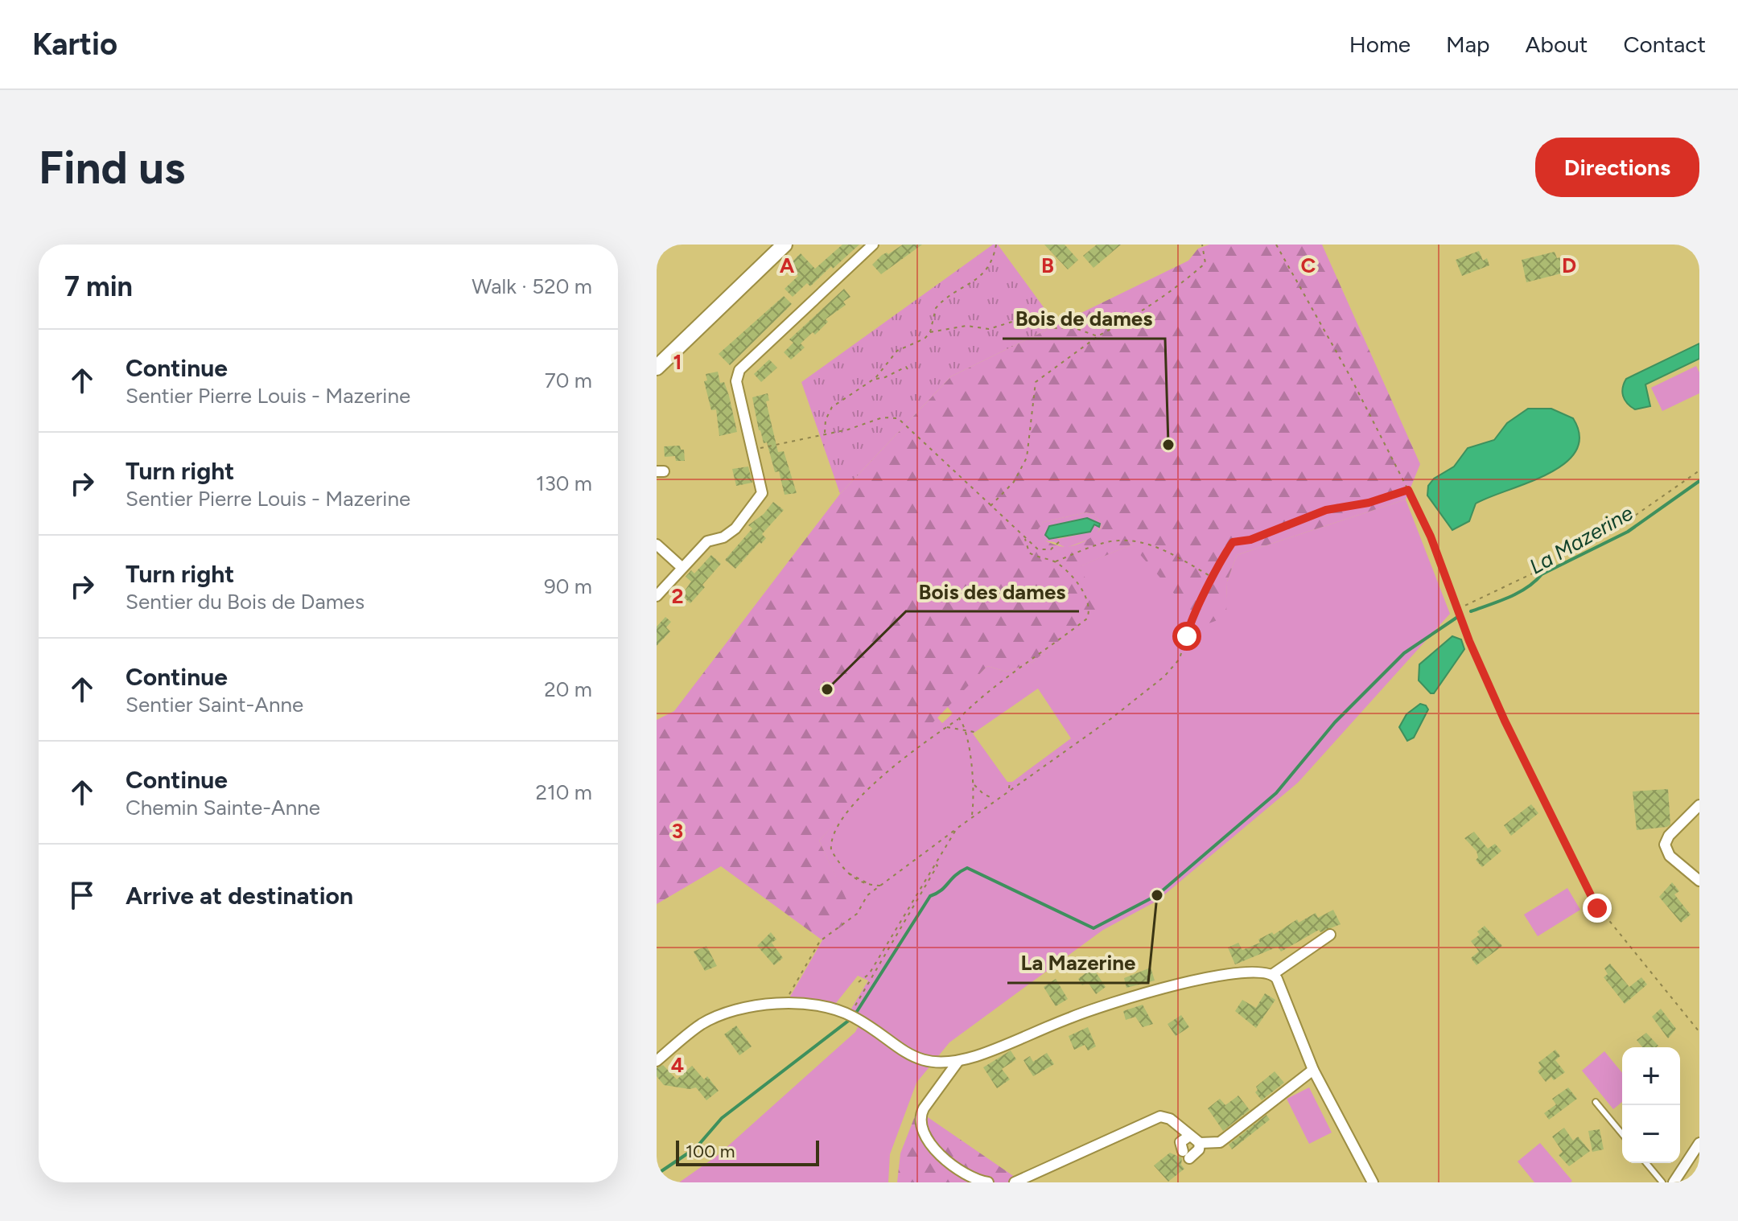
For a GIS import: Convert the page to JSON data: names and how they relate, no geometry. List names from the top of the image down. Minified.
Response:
{"water":["La Mazerine"],"places":["Bois de dames","Bois des dames","La Mazerine"],"scale_bar":"100 m","page":{"header":"Kartio","nav":["Home","Map","About","Contact"],"buttons":"Directions","title":"Find us","heading":["7 min","Walk · 520 m"],"list":[["Continue","Sentier Pierre Louis - Mazerine","70 m"],["Turn right","Sentier Pierre Louis - Mazerine","130 m"],["Turn right","Sentier du Bois de Dames","90 m"],["Continue","Sentier Saint-Anne","20 m"],["Continue","Chemin Sainte-Anne","210 m"],"Arrive at destination"],"map_buttons":["+","−"],"scale":"100 m"},"grid":{"columns":["A","B","C","D"],"rows":["1","2","3","4"]}}
